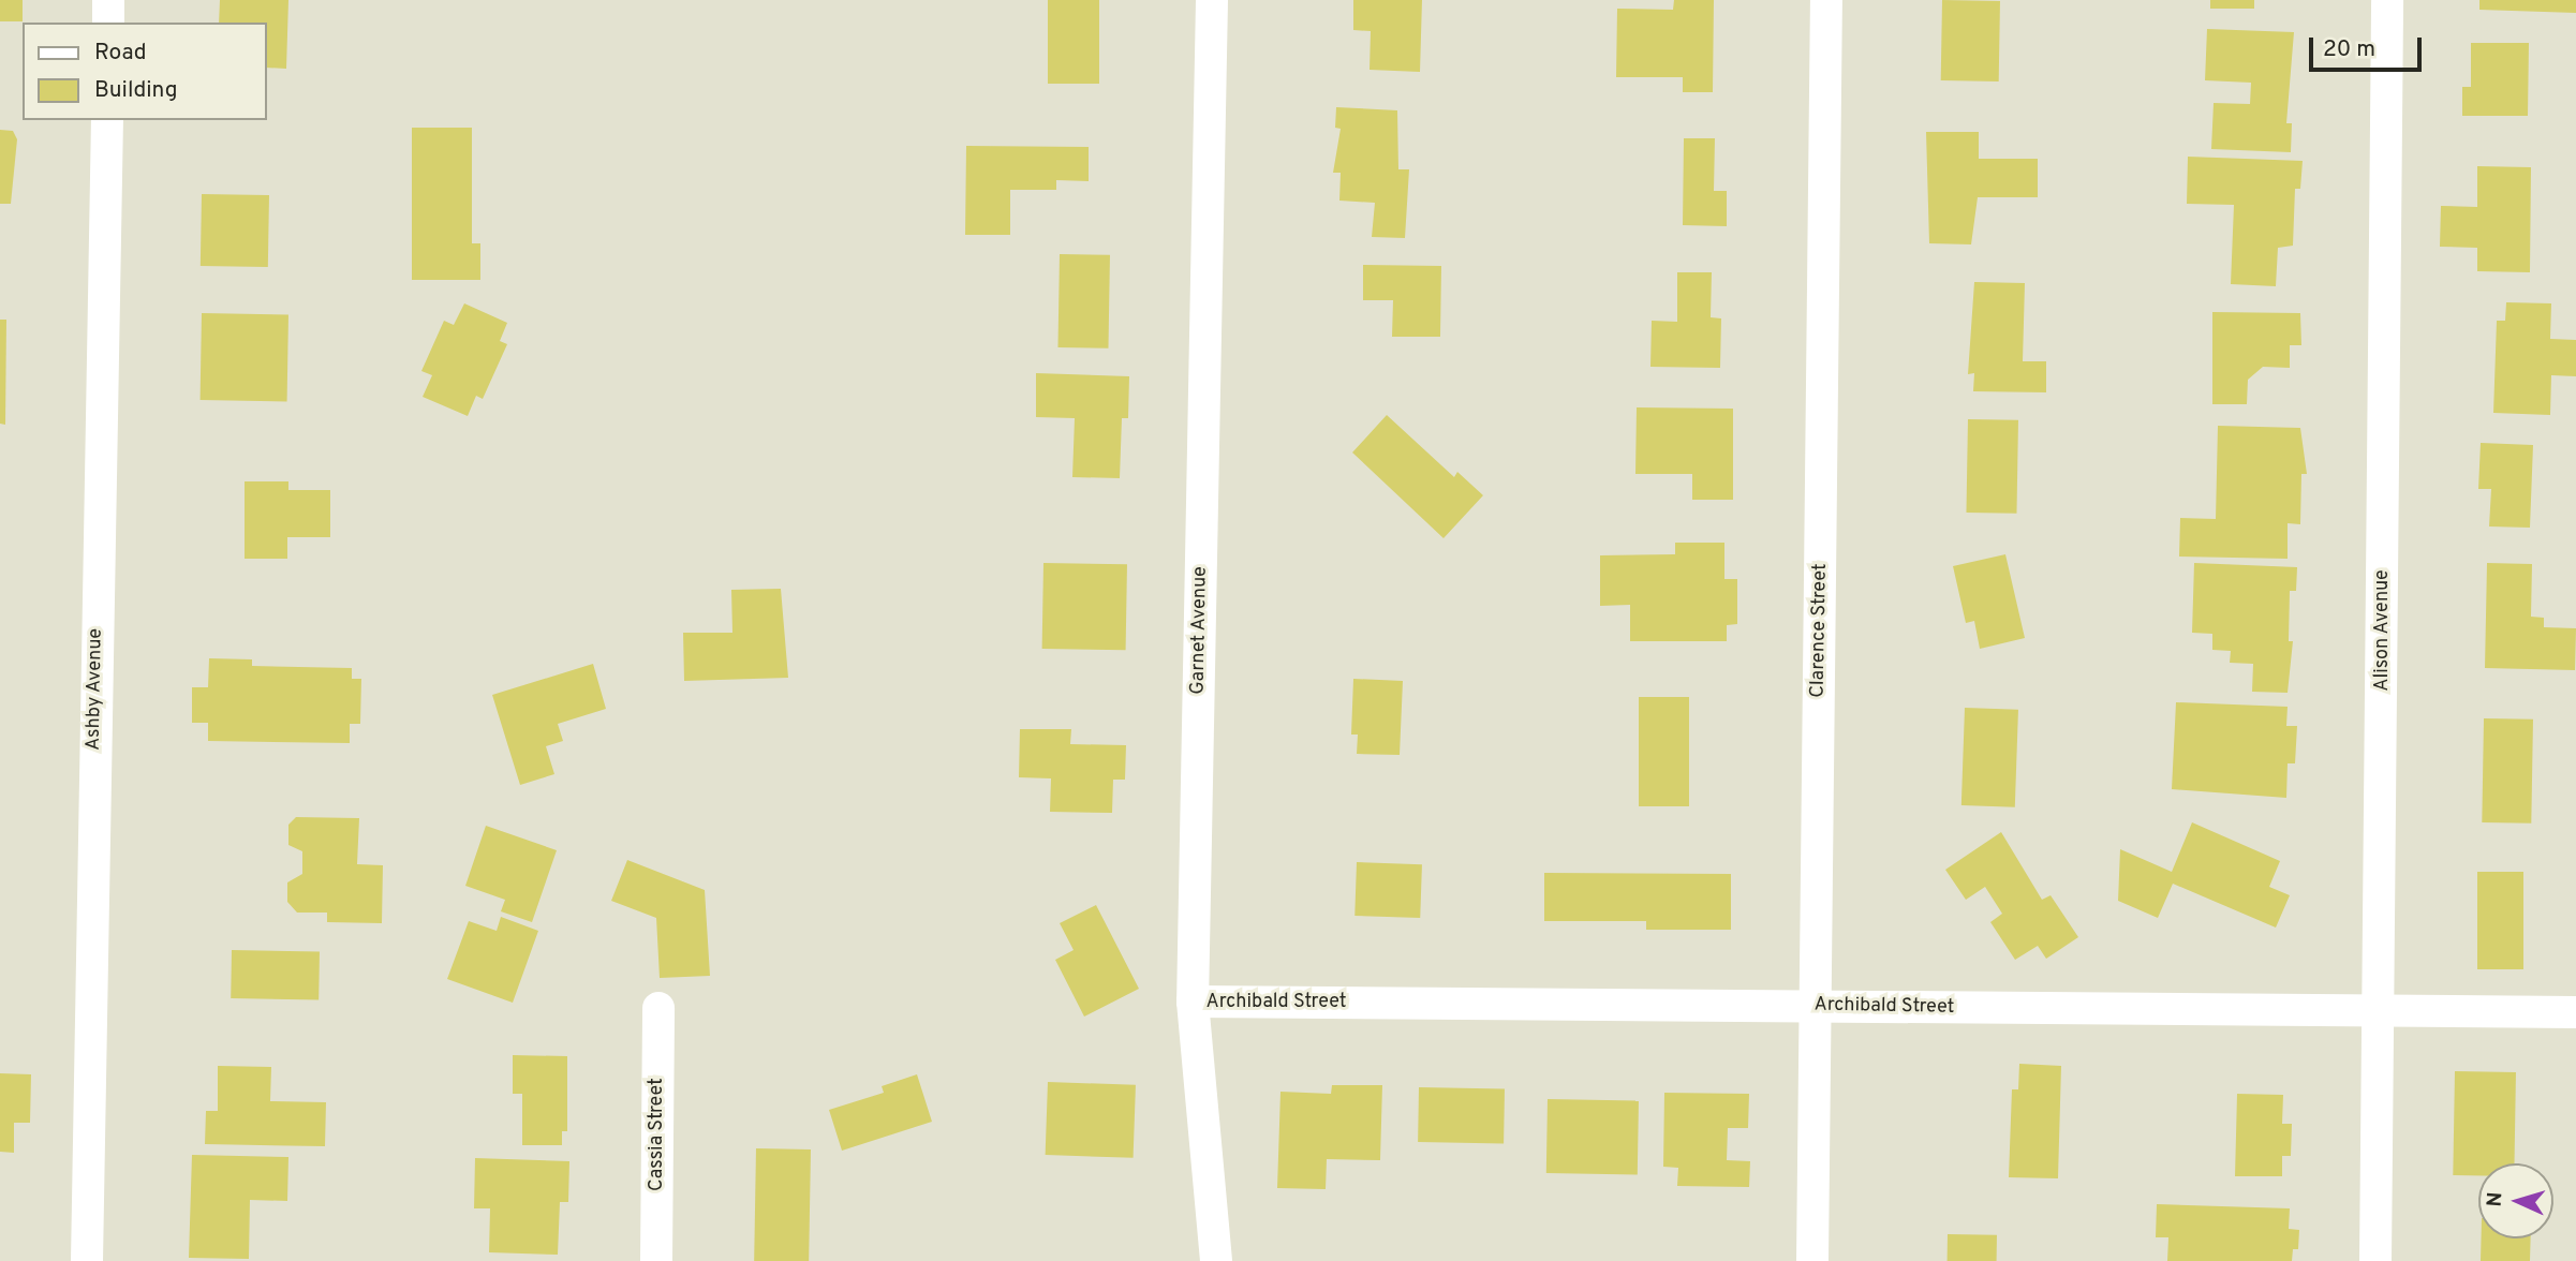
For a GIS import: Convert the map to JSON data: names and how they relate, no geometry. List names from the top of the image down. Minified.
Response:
{"streets":{"street":["Garnet Avenue","Clarence Street","Alison Avenue","Ashby Avenue","Archibald Street","Cassia Street"]},"crossings":[["Garnet Avenue","Archibald Street"],["Clarence Street","Archibald Street"],["Alison Avenue","Archibald Street"]],"legend":["Road","Building"],"scale_bar":"20 m","north":"left"}
